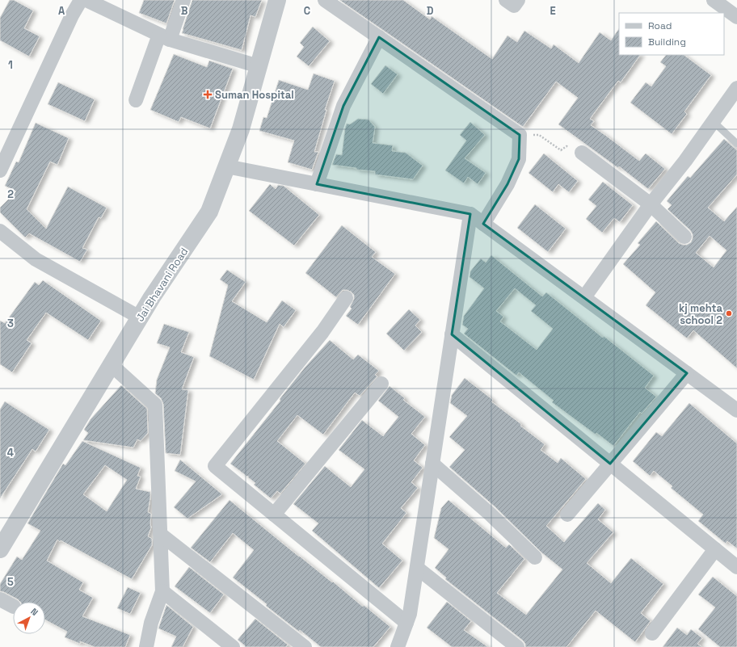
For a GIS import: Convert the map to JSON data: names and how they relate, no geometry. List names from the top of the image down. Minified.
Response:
{"streets":{"street":["Jai Bhavani Road"]},"places":{"health":["Suman Hospital"],"other":["kj mehta school 2"]},"legend":["Road","Building"],"north":"top right","grid":{"columns":["A","B","C","D","E"],"rows":["1","2","3","4","5"]}}
